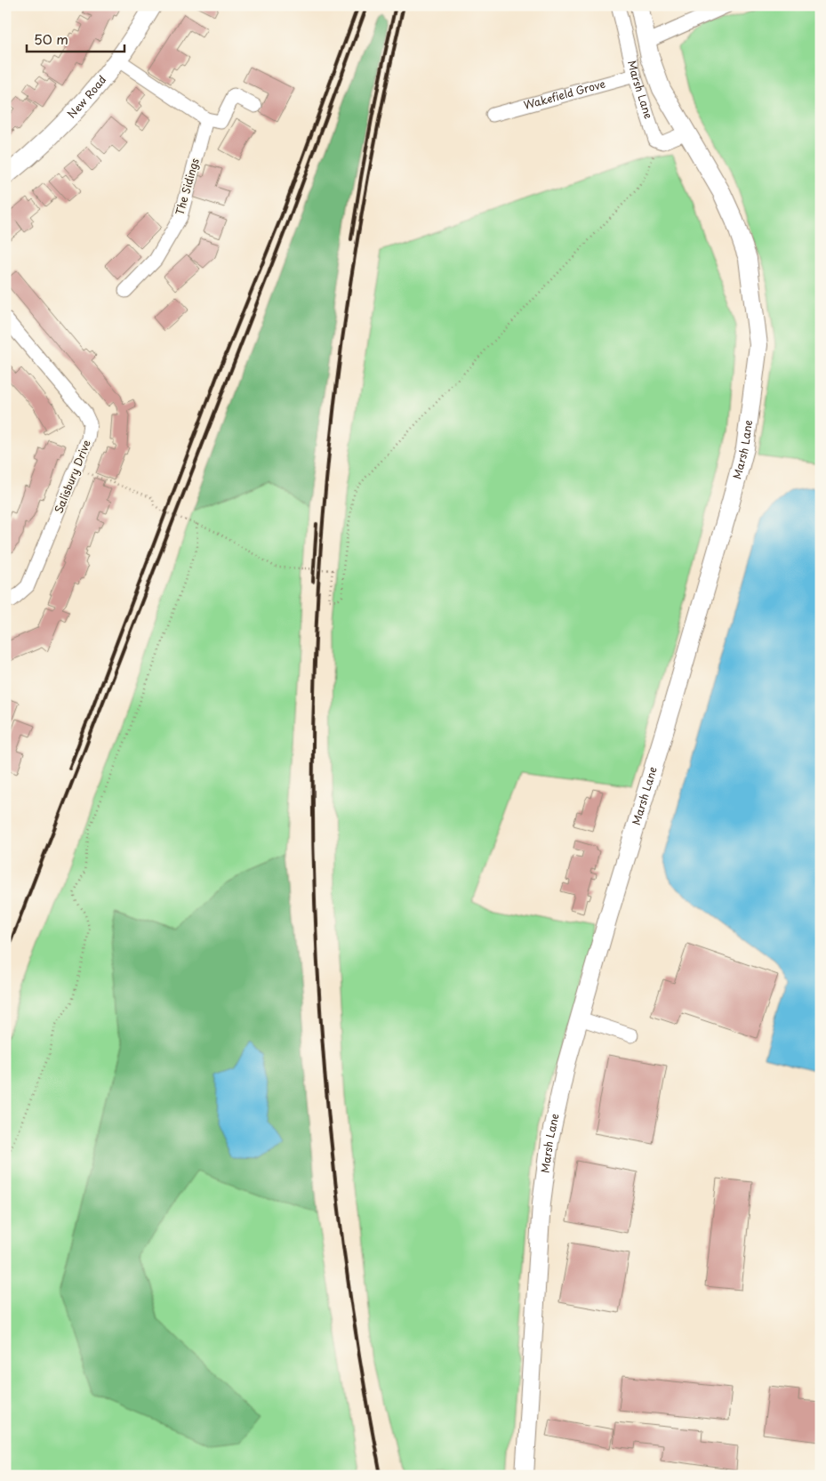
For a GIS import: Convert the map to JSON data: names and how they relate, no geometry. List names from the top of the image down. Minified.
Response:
{"streets":{"main road":["Marsh Lane","New Road"],"street":["Wakefield Grove","The Sidings","Salisbury Drive"]},"crossings":[["Marsh Lane","Wakefield Grove"]],"scale_bar":"50 m"}
